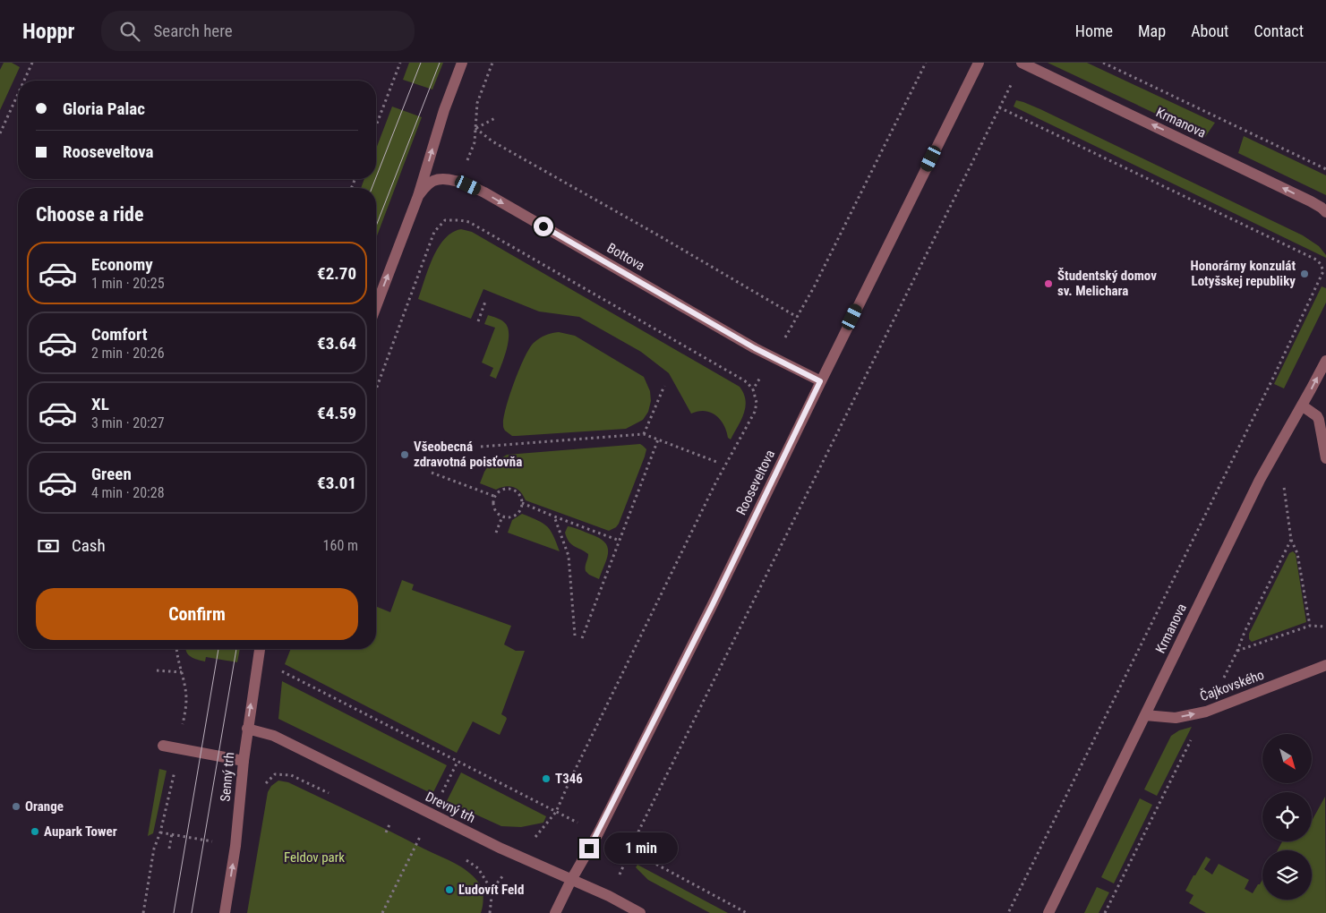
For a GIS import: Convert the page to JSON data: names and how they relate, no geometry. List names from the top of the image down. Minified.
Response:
{"streets":{"street":["Krmanova","Bottova","Rooseveltova","Čajkovského","Senný trh","Drevný trh"]},"crossings":[["Krmanova","Čajkovského"],["Bottova","Rooseveltova"],["Rooseveltova","Drevný trh"],["Senný trh","Drevný trh"]],"one_way":["Krmanova","Bottova","Senný trh"],"parks":["Feldov park"],"places":["Honorárny konzulát Lotyšskej republiky","Študentský domov sv. Melichara","Všeobecná zdravotná poisťovňa","T346","Orange","Aupark Tower","Ľudovít Feld"],"north":"bottom right","page":{"header":"Hoppr","search":"Search here","nav":["Home","Map","About","Contact"],"banner":["Gloria Palac","Rooseveltova"],"heading":"Choose a ride","list":[{"name":"Economy","note":"1 min · 20:25","value":"€2.70"},{"name":"Comfort","note":"2 min · 20:26","value":"€3.64"},{"name":"XL","note":"3 min · 20:27","value":"€4.59"},{"name":"Green","note":"4 min · 20:28","value":"€3.01"}],"pay":["Cash","160 m"],"buttons":"Confirm","bubble":"1 min"}}
